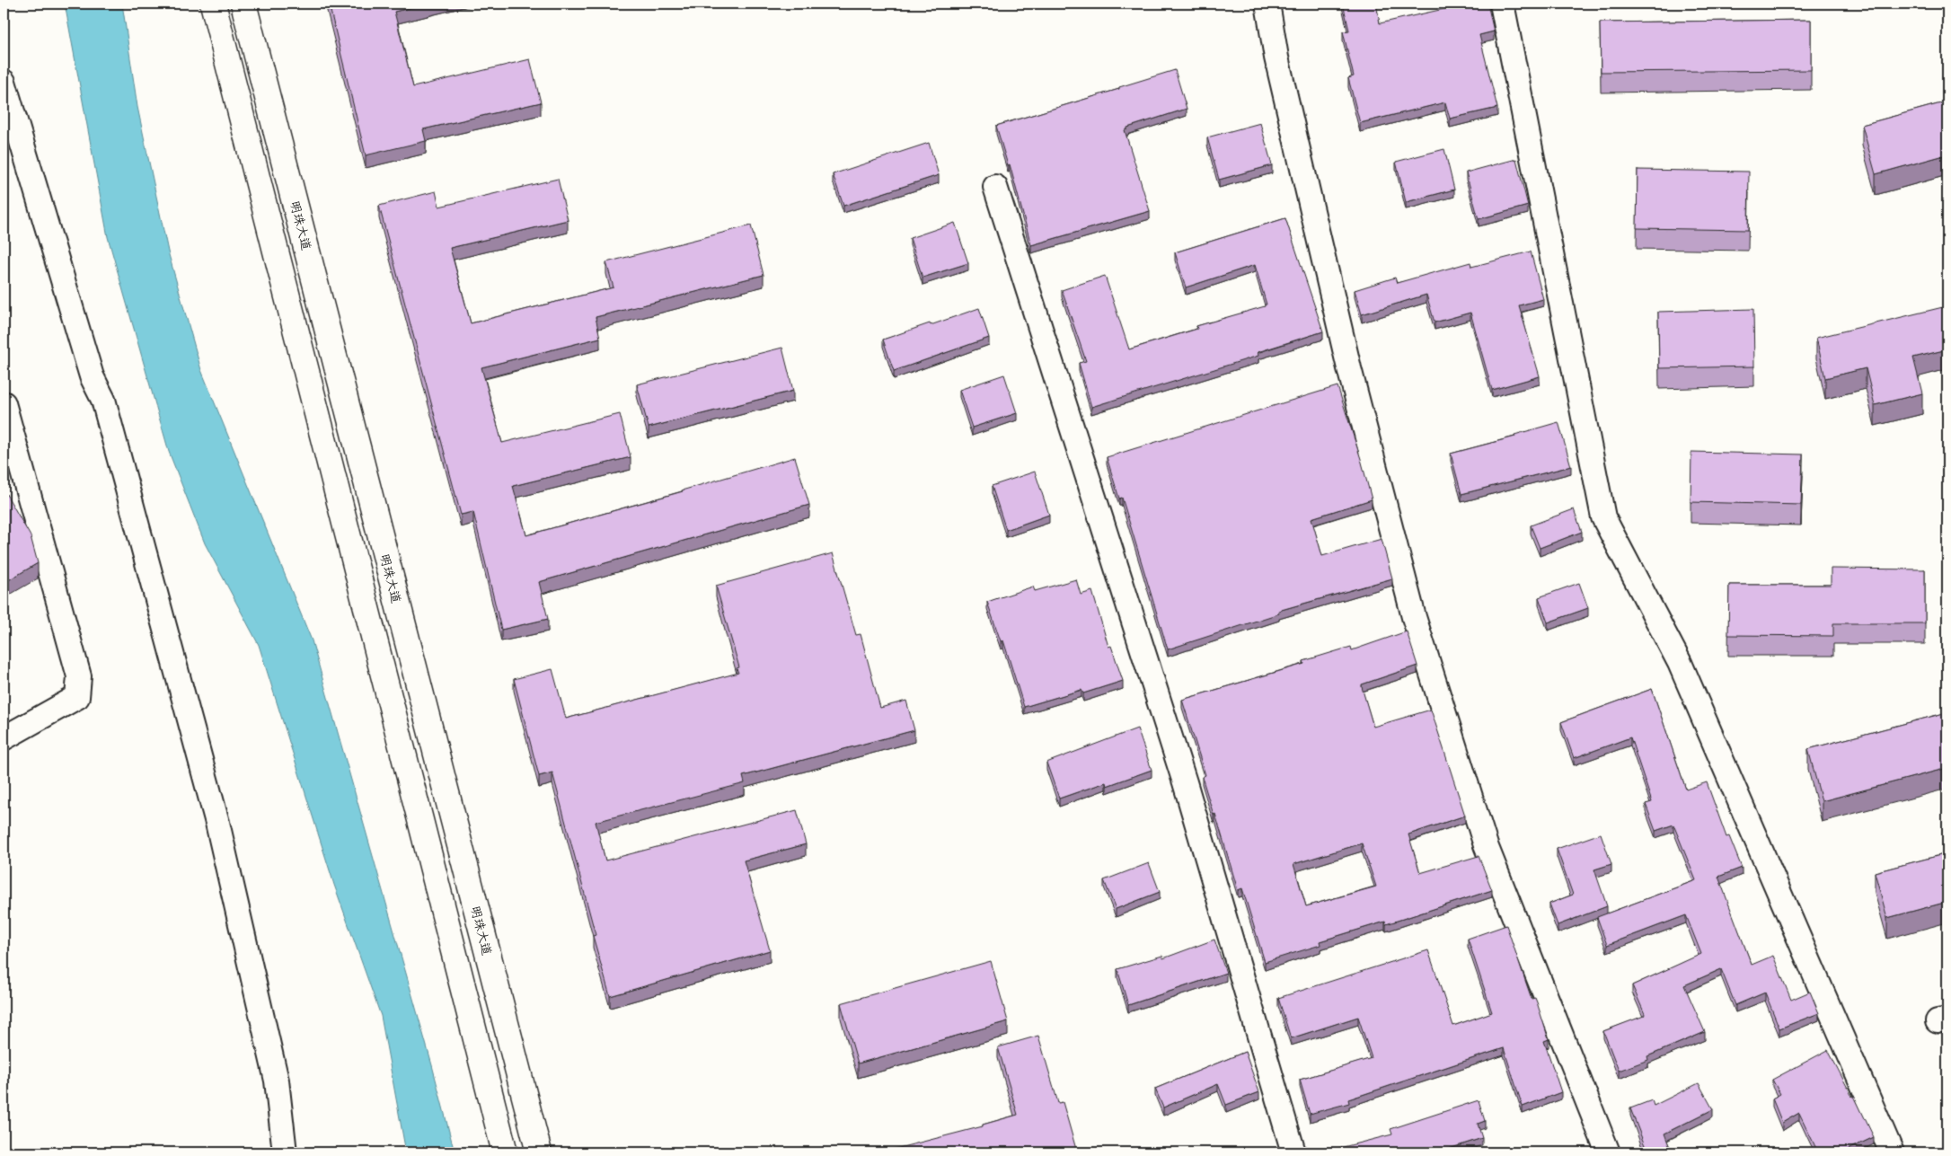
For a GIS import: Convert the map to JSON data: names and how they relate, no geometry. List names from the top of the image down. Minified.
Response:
{"streets":{"main road":["明珠大道"]}}
